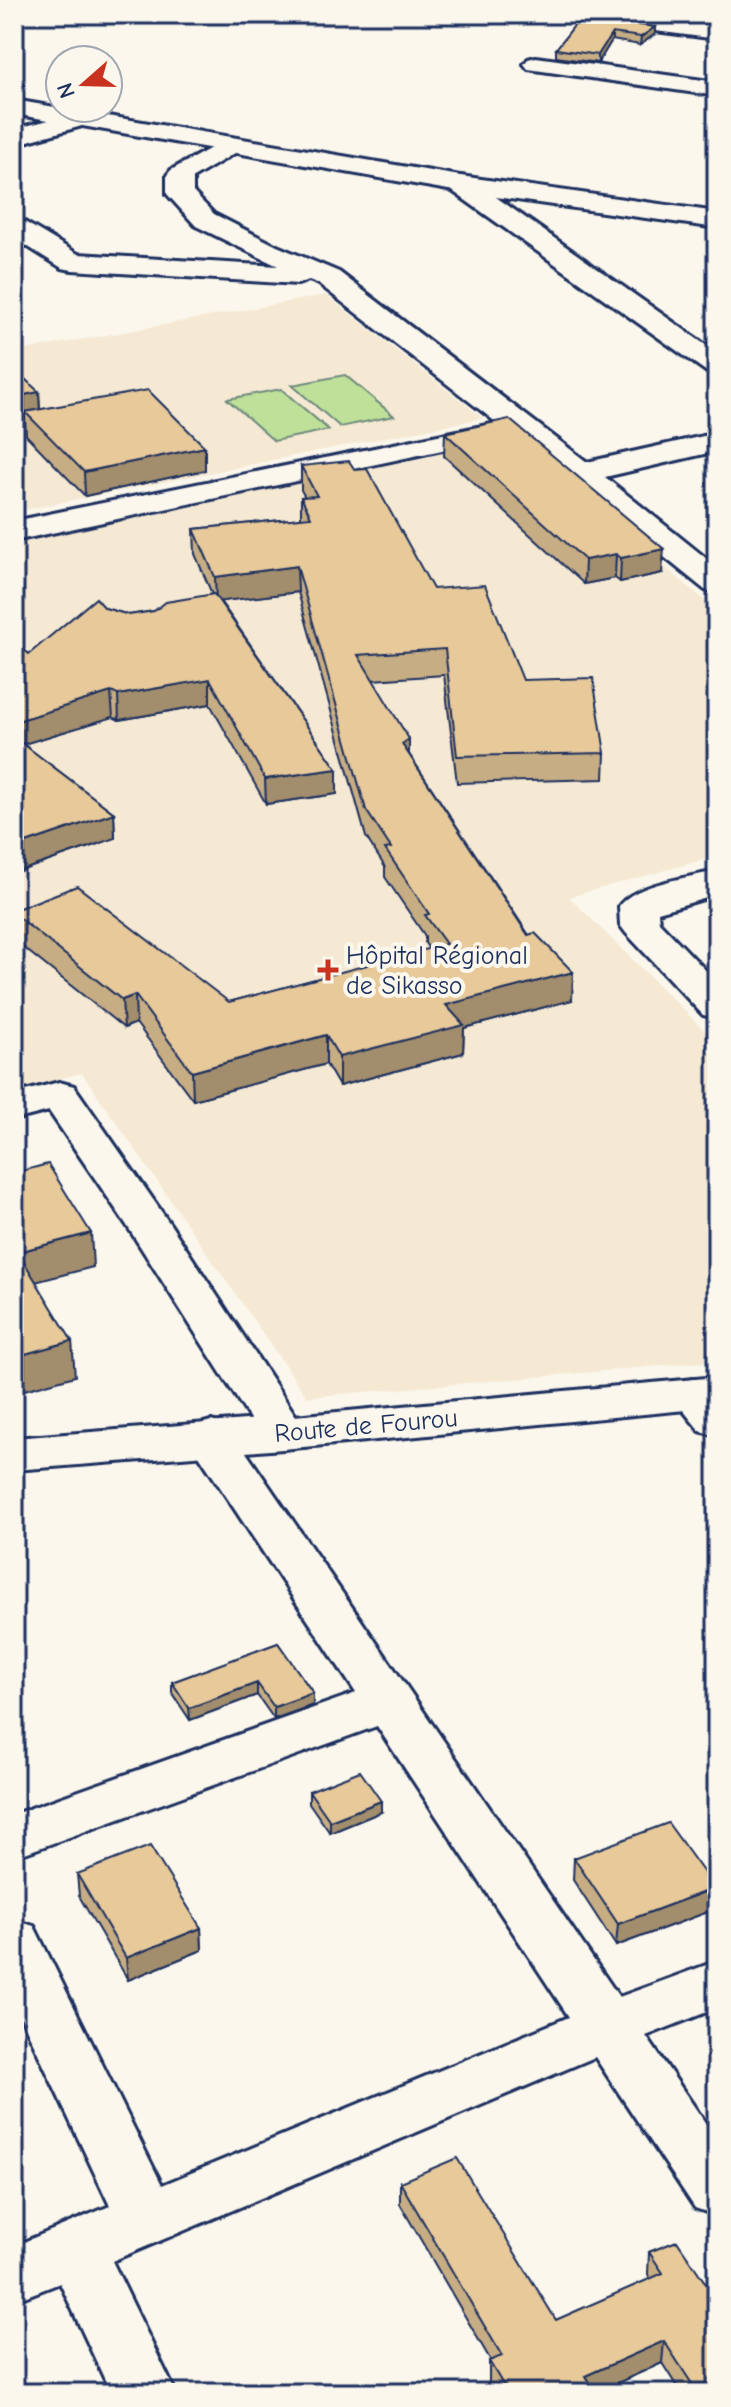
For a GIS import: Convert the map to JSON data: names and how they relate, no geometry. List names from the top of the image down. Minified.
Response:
{"streets":{"street":["Route de Fourou"]},"places":{"health":["Hôpital Régional de Sikasso"]},"north":"left"}
